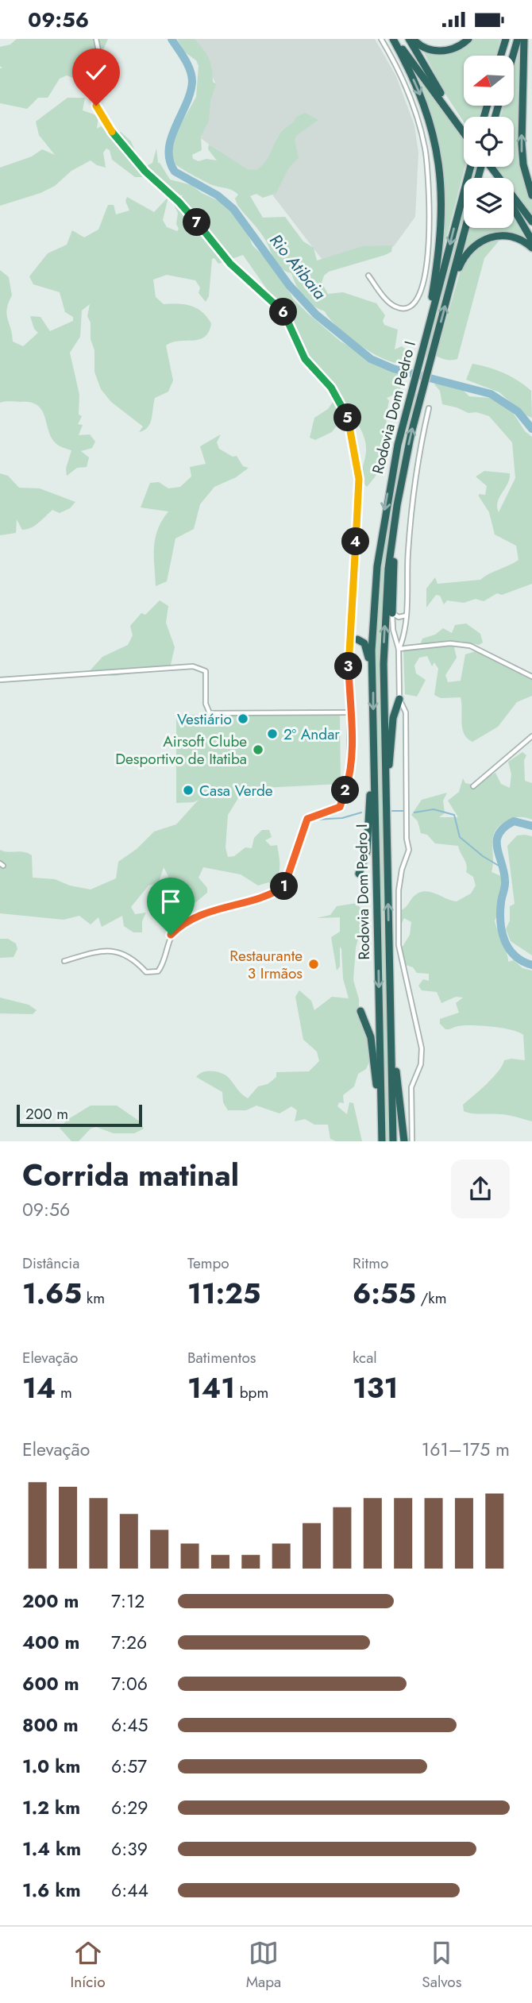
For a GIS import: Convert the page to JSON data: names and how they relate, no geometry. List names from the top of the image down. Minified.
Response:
{"streets":{"highway":["Rodovia Dom Pedro I"]},"water":["Rio Atibaia"],"places":["Vestiário","2º Andar","Airsoft Clube Desportivo de Itatiba","Casa Verde","Restaurante 3 Irmãos"],"scale_bar":"200 m","north":"left","page":{"status":"09:56","pins":["7","6","5","4","3","2","1"],"scale":"200 m","heading":["Corrida matinal","09:56"],"stats":[["Distância","1.65 km"],["Tempo","11:25"],["Ritmo","6:55 /km"],["Elevação","14 m"],["Batimentos","141 bpm"],["kcal","131"]],"chart":["Elevação","161–175 m"],"list":[{"name":"200 m","note":"7:12"},{"name":"400 m","note":"7:26"},{"name":"600 m","note":"7:06"},{"name":"800 m","note":"6:45"},{"name":"1.0 km","note":"6:57"},{"name":"1.2 km","note":"6:29"},{"name":"1.4 km","note":"6:39"},{"name":"1.6 km","note":"6:44"}],"tabs":["Início","Mapa","Salvos"]}}
